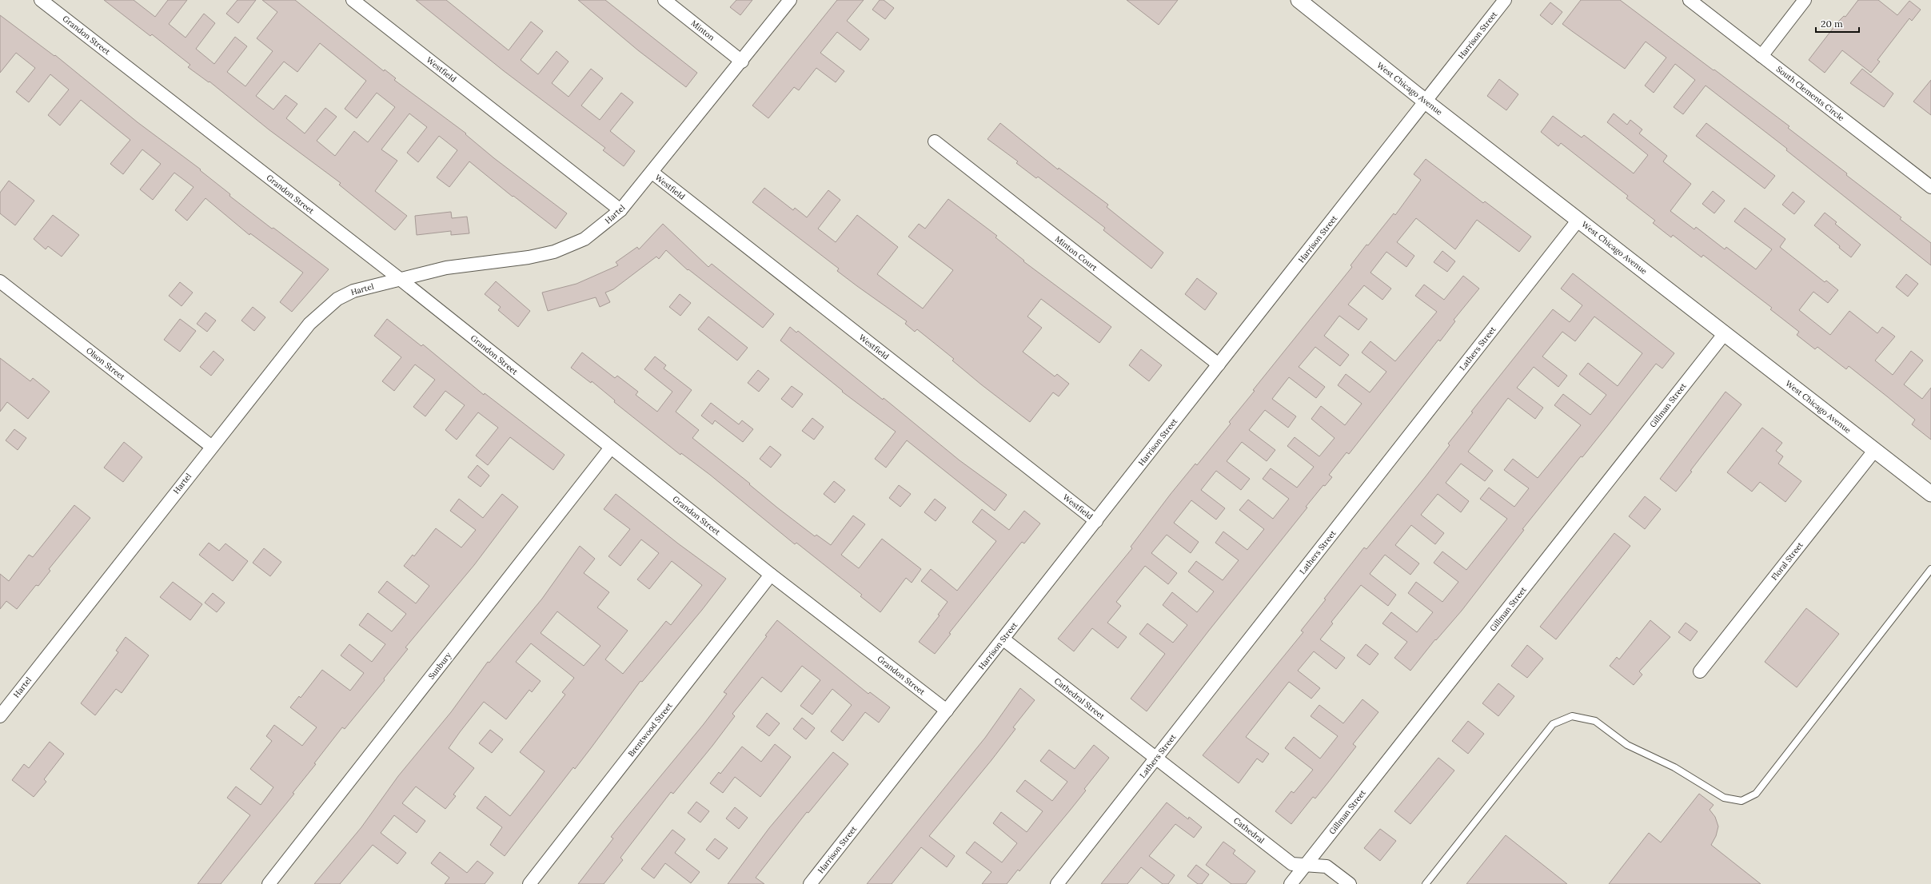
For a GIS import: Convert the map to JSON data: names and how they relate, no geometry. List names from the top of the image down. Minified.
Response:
{"streets":{"street":["Minton","Grandon Street","Harrison Street","Westfield","West Chicago Avenue","South Clements Circle","Hartel","Minton Court","Lathers Street","Olson Street","Gillman Street","Floral Street","Sunbury","Cathedral Street","Brentwood Street","Cathedral"]},"crossings":[["Minton","Hartel"],["Grandon Street","Harrison Street"],["Grandon Street","Hartel"],["Grandon Street","Sunbury"],["Grandon Street","Brentwood Street"],["Harrison Street","Westfield"],["Harrison Street","West Chicago Avenue"],["Harrison Street","Minton Court"],["Harrison Street","Cathedral Street"],["Westfield","Hartel"],["West Chicago Avenue","Lathers Street"],["West Chicago Avenue","Gillman Street"],["West Chicago Avenue","Floral Street"],["Hartel","Olson Street"],["Lathers Street","Cathedral Street"],["Lathers Street","Cathedral"],["Gillman Street","Cathedral"],["Cathedral Street","Cathedral"]],"scale_bar":"20 m"}
